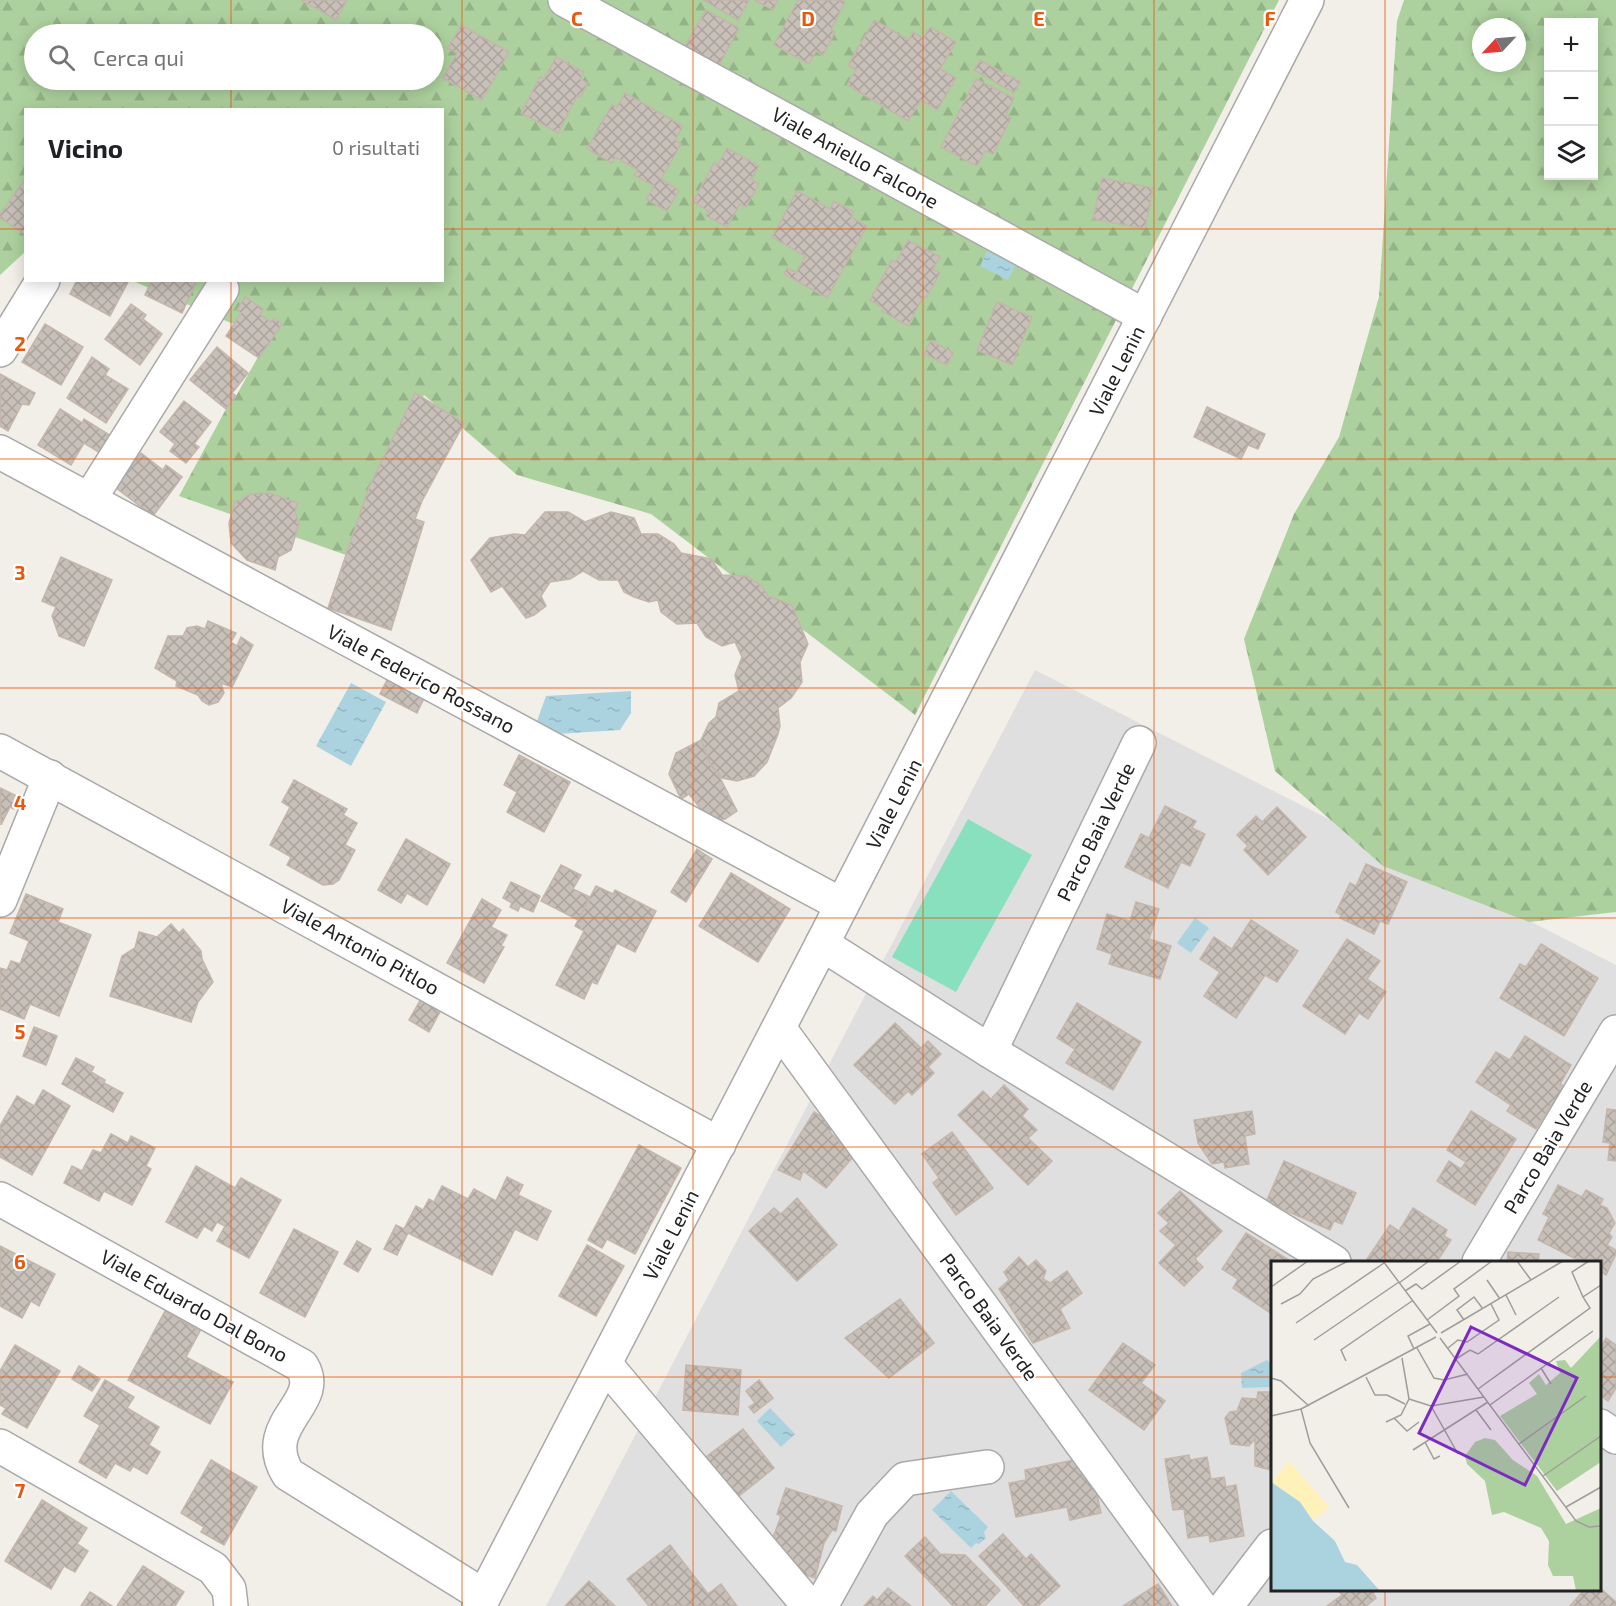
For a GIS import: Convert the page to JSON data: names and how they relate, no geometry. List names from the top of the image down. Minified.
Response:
{"streets":{"street":["Viale Aniello Falcone","Viale Lenin","Viale Federico Rossano","Parco Baia Verde","Viale Antonio Pitloo","Viale Eduardo Dal Bono"]},"crossings":[["Viale Aniello Falcone","Viale Lenin"],["Viale Lenin","Viale Federico Rossano"],["Viale Lenin","Parco Baia Verde"],["Viale Lenin","Viale Antonio Pitloo"],["Viale Lenin","Viale Eduardo Dal Bono"]],"north":"bottom left","page":{"map_buttons":["+","−"],"search":"Cerca qui","heading":["Vicino","0 risultati"]},"grid":{"columns":["C","D","E","F"],"rows":["2","3","4","5","6","7"]}}
